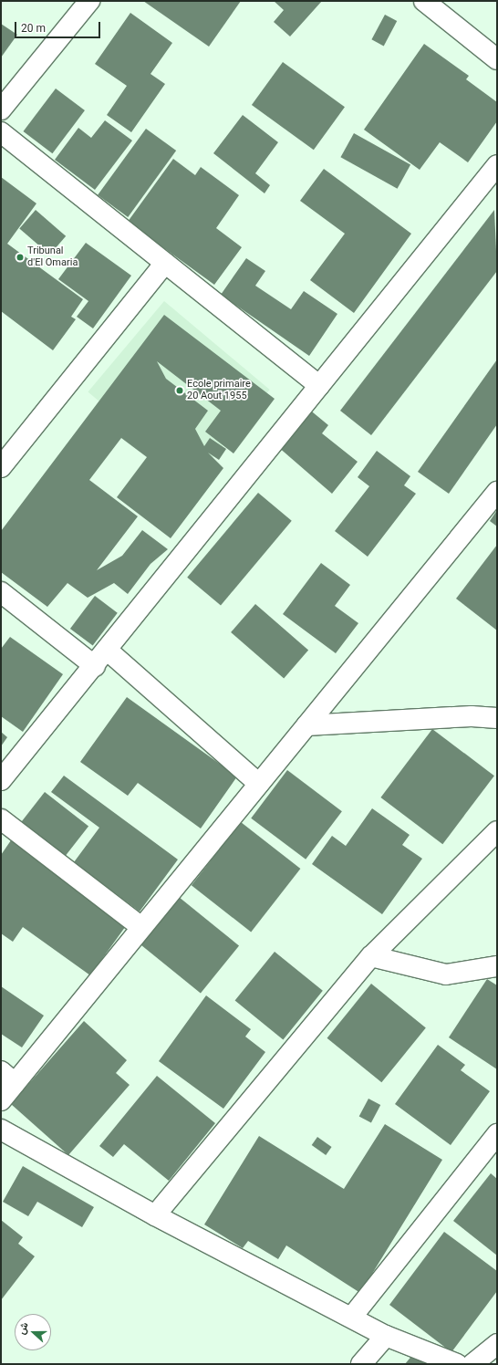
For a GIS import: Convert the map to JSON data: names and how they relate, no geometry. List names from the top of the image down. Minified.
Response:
{"places":["Tribunal d'El Omaria","Ecole primaire 20 Aout 1955"],"scale_bar":"20 m","north":"left"}
